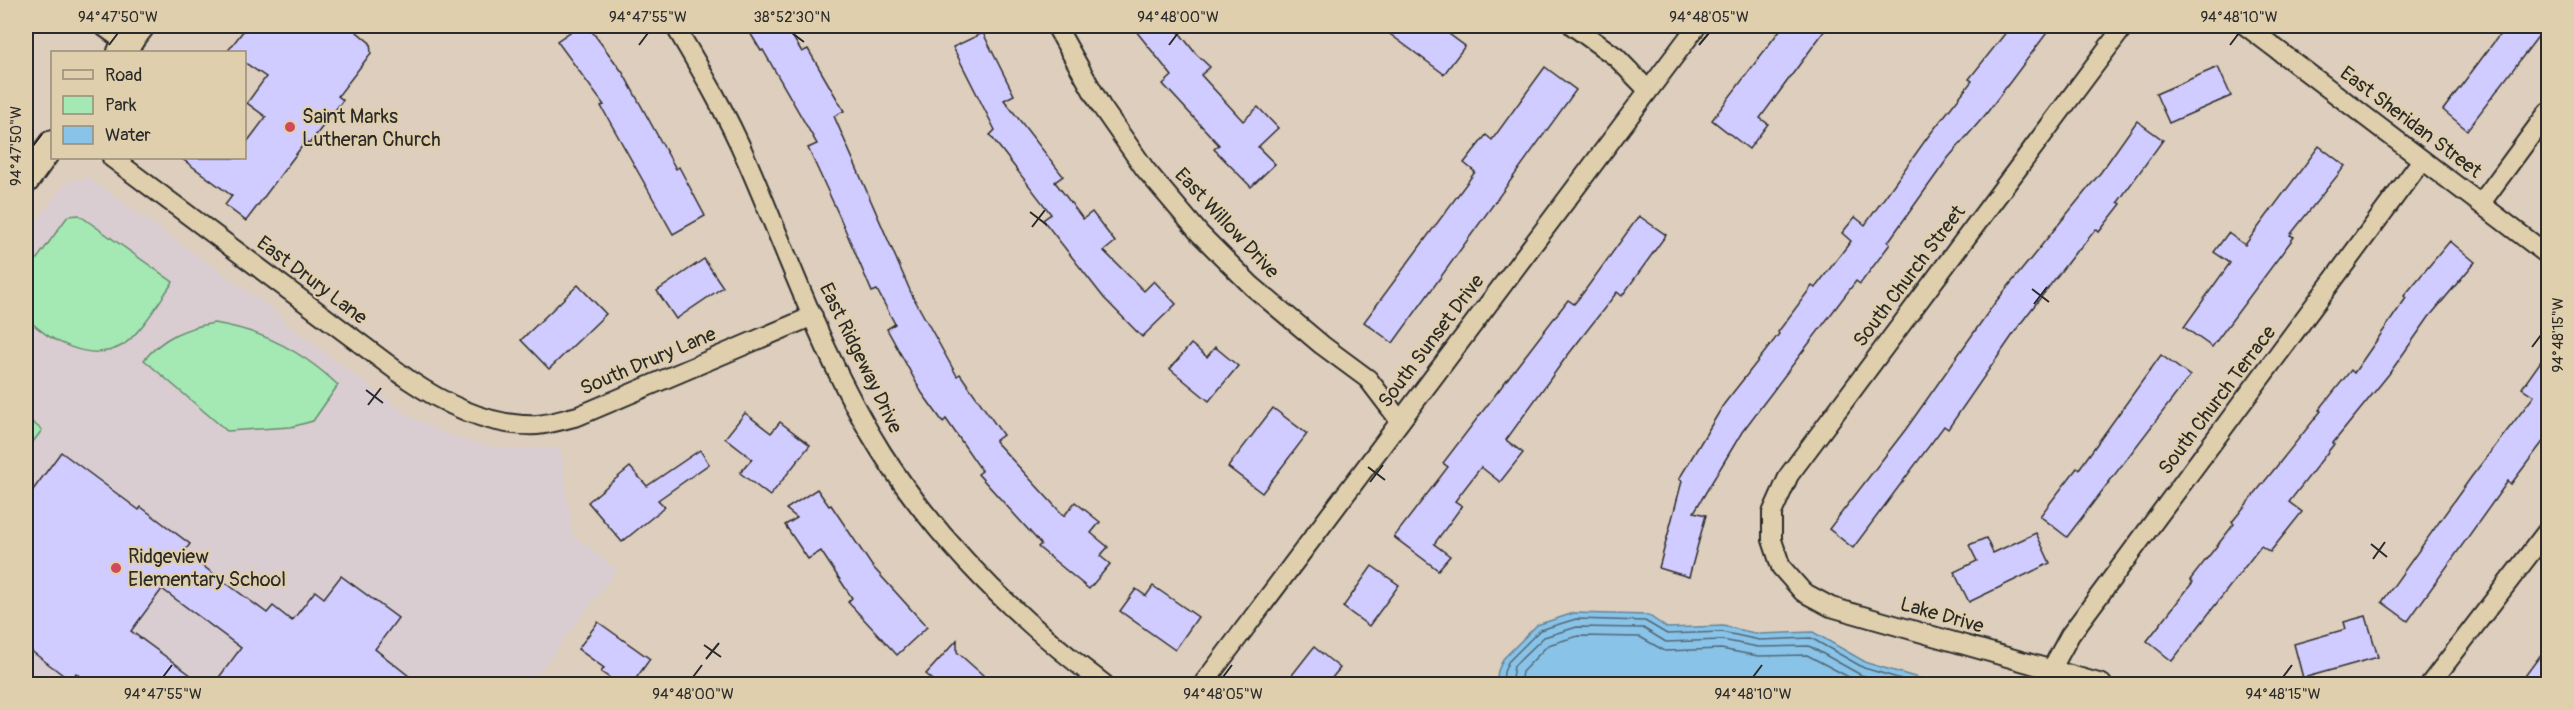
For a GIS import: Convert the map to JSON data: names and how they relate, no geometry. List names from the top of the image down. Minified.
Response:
{"streets":{"street":["East Sheridan Street","East Willow Drive","South Church Street","East Drury Lane","South Sunset Drive","East Ridgeway Drive","South Drury Lane","South Church Terrace","Lake Drive"]},"crossings":[["East Sheridan Street","South Church Terrace"],["East Willow Drive","South Sunset Drive"],["South Church Street","Lake Drive"],["East Drury Lane","South Drury Lane"],["East Ridgeway Drive","South Drury Lane"],["South Church Terrace","Lake Drive"]],"places":["Saint Marks Lutheran Church","Ridgeview Elementary School"],"legend":["Road","Park","Water"],"coordinates":["94°47'50\"W","94°47'55\"W","38°52'30\"N","94°48'00\"W","94°48'05\"W","94°48'10\"W","94°48'15\"W"]}
